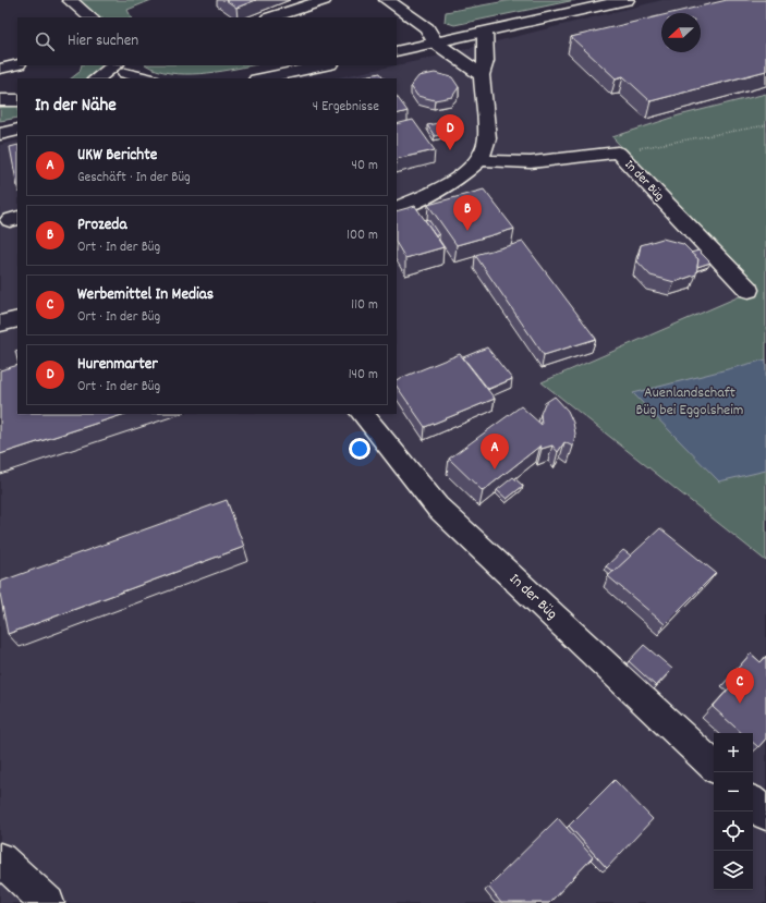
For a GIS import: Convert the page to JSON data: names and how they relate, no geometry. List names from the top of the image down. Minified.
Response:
{"streets":{"street":["In der Büg"]},"parks":["Auenlandschaft Büg bei Eggolsheim"],"north":"left","page":{"search":"Hier suchen","heading":["In der Nähe","4 Ergebnisse"],"pins":["D","B","A","C"],"list":[{"mark":"A","name":"UKW Berichte","note":"Geschäft · In der Büg","value":"40 m"},{"mark":"B","name":"Prozeda","note":"Ort · In der Büg","value":"100 m"},{"mark":"C","name":"Werbemittel In Medias","note":"Ort · In der Büg","value":"110 m"},{"mark":"D","name":"Hurenmarter","note":"Ort · In der Büg","value":"140 m"}],"map_buttons":["+","−"]}}
